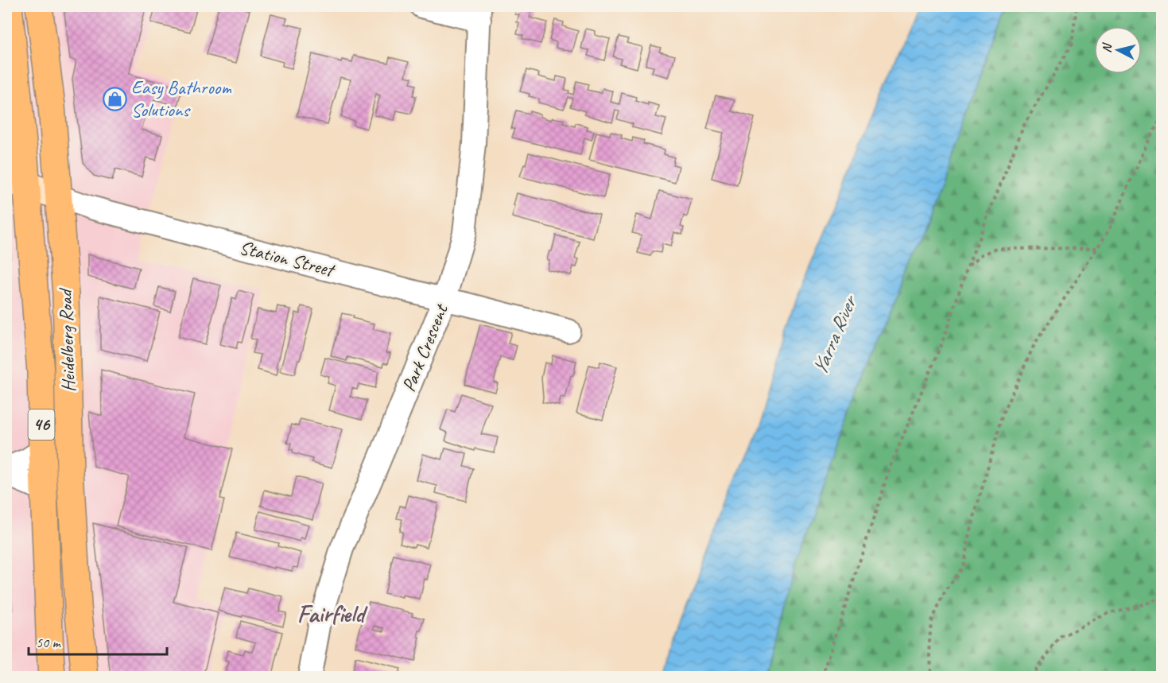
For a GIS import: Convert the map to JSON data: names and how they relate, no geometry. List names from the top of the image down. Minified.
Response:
{"streets":{"main road":["Station Street","Heidelberg Road","46"],"street":["Park Crescent"]},"crossings":[["Station Street","Heidelberg Road"],["Station Street","Park Crescent"]],"districts":["Fairfield"],"water":["Yarra River"],"places":{"shop":["Easy Bathroom Solutions"]},"scale_bar":"50 m","north":"left"}
